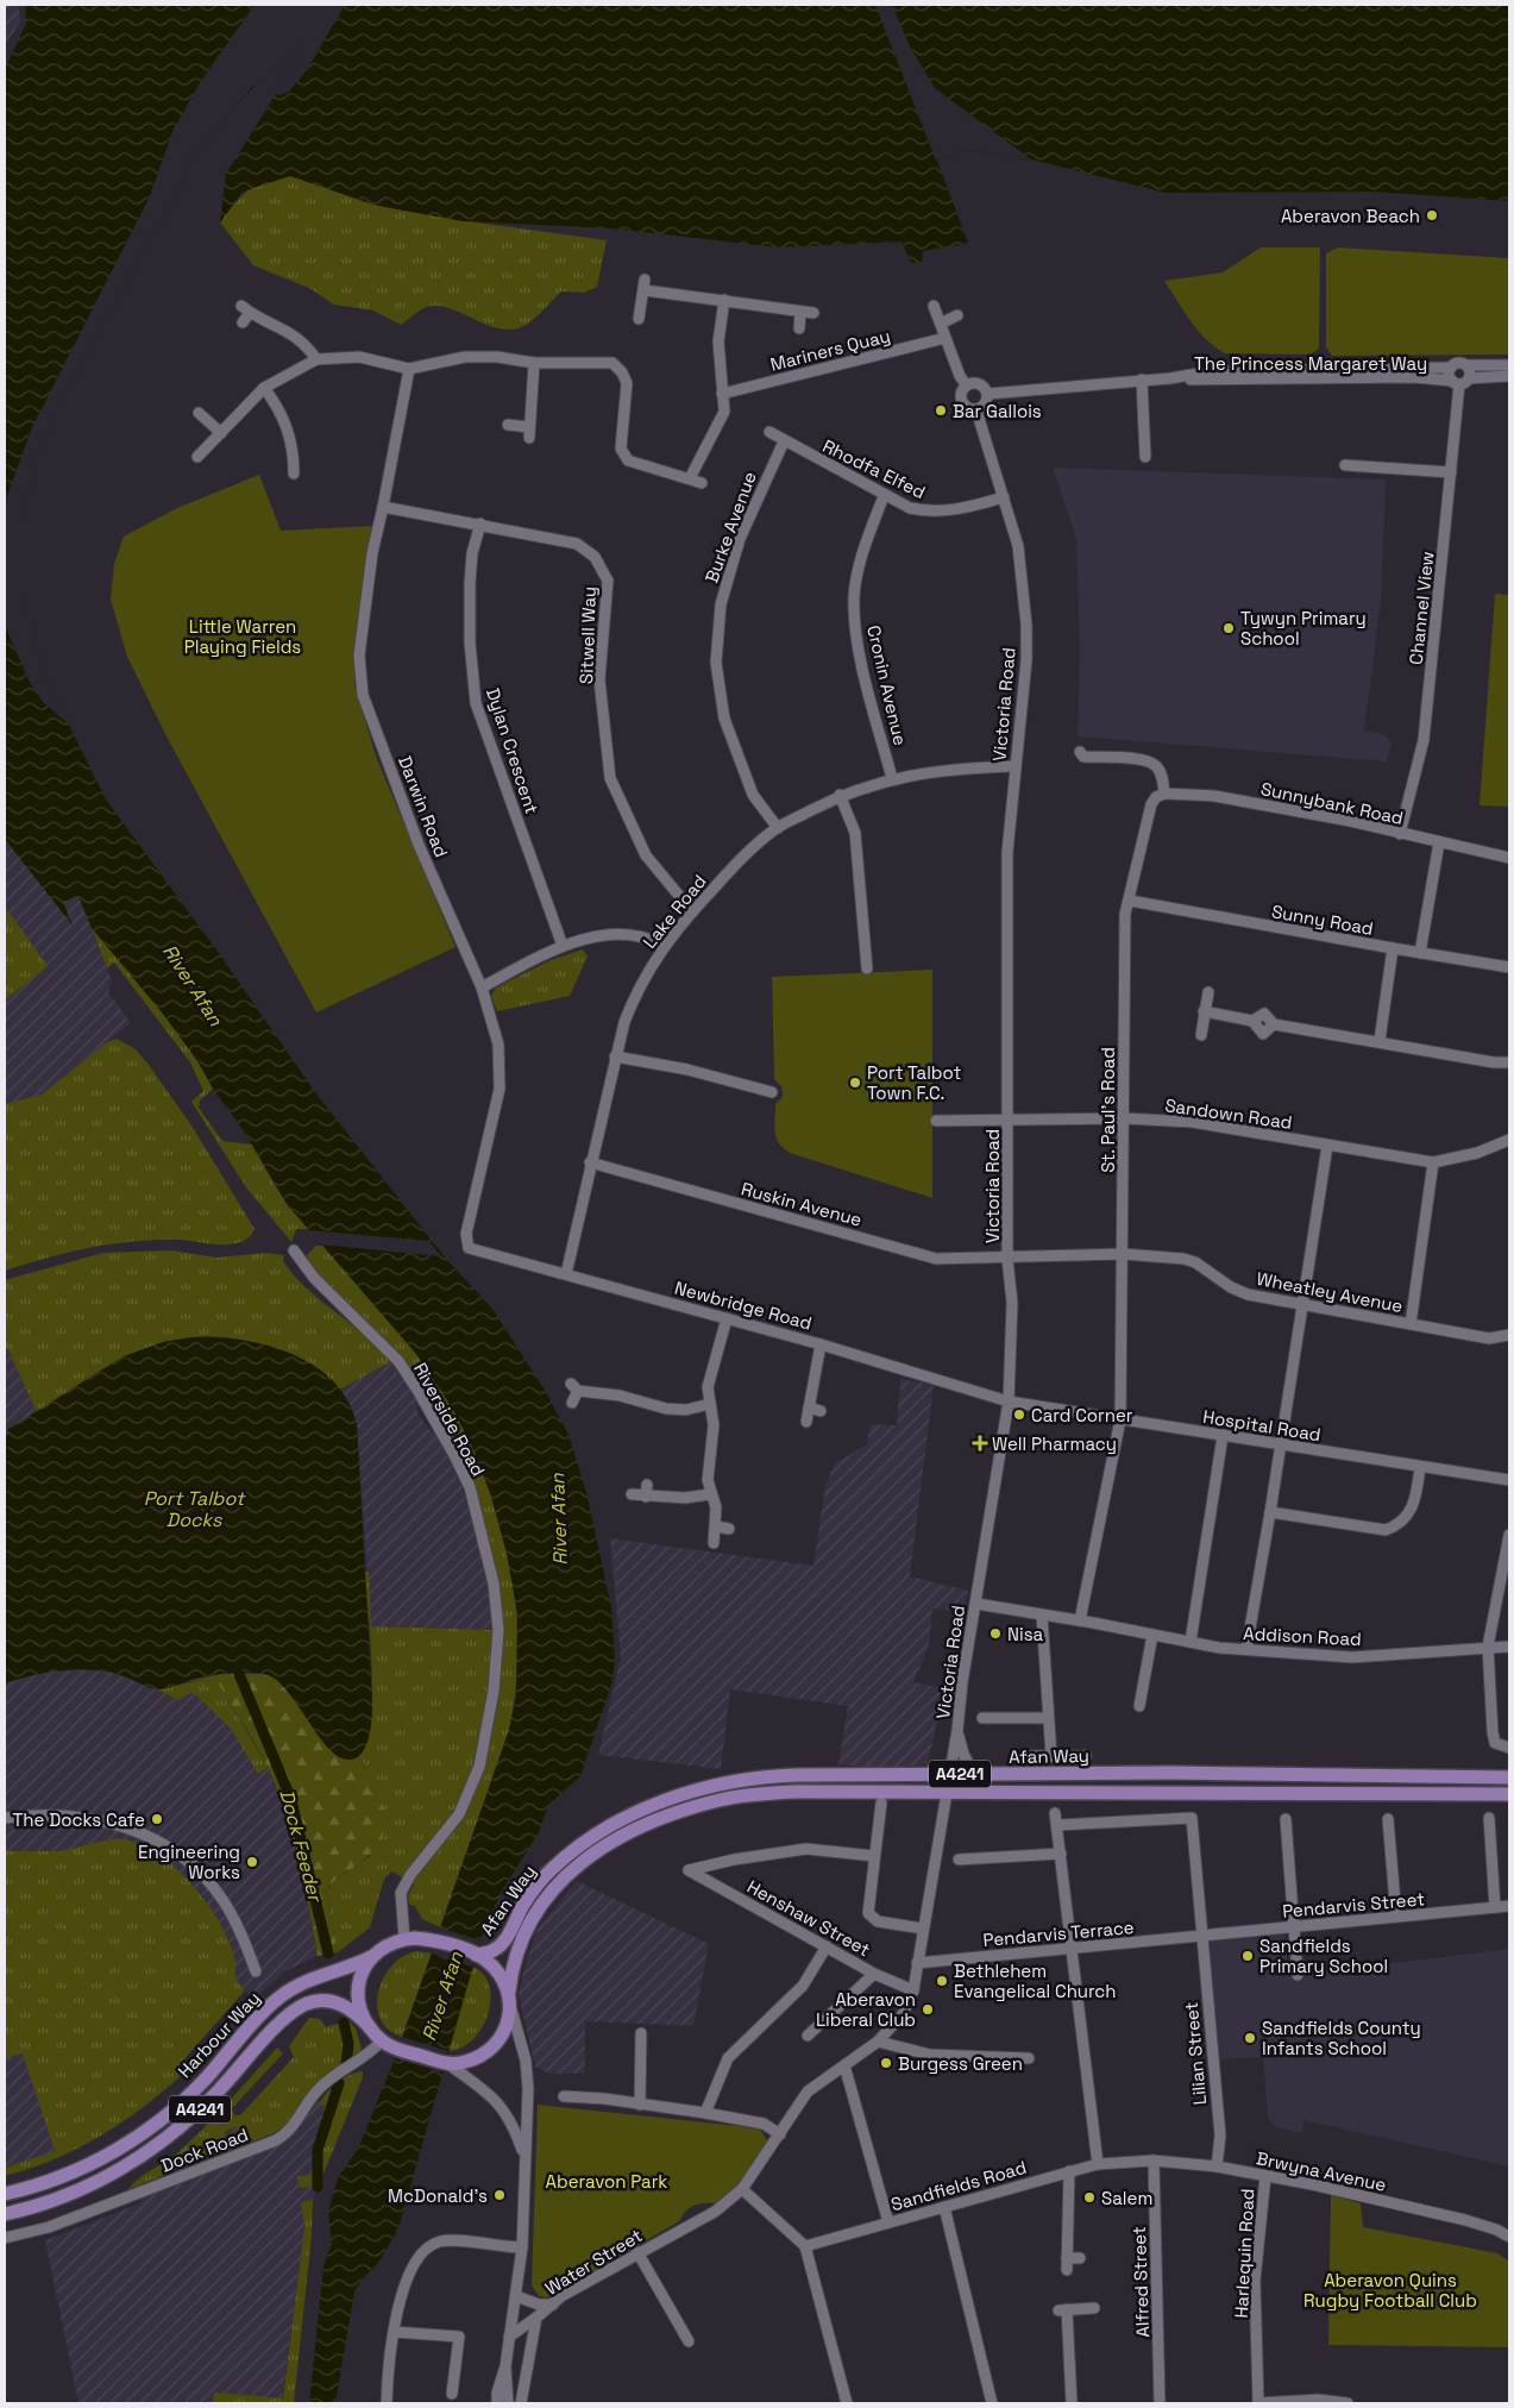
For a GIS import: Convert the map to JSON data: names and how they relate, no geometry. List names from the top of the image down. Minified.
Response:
{"streets":{"main road":["Afan Way","A4241","Harbour Way"],"street":["Mariners Quay","The Princess Margaret Way","Rhodfa Elfed","Burke Avenue","Channel View","Sitwell Way","Cronin Avenue","Victoria Road","Dylan Crescent","Sunnybank Road","Darwin Road","Lake Road","Sunny Road","St. Paul's Road","Sandown Road","Ruskin Avenue","Wheatley Avenue","Newbridge Road","Riverside Road","Hospital Road","Addison Road","Pendarvis Street","Henshaw Street","Pendarvis Terrace","Lilian Street","Dock Road","Brwyna Avenue","Sandfields Road","Harlequin Road","Water Street","Alfred Street"]},"crossings":[["Mariners Quay","Victoria Road"],["The Princess Margaret Way","Channel View"],["The Princess Margaret Way","Victoria Road"],["Rhodfa Elfed","Burke Avenue"],["Rhodfa Elfed","Cronin Avenue"],["Rhodfa Elfed","Victoria Road"],["Burke Avenue","Lake Road"],["Channel View","Sunnybank Road"],["Sitwell Way","Dylan Crescent"],["Sitwell Way","Darwin Road"],["Sitwell Way","Lake Road"],["Cronin Avenue","Lake Road"],["Victoria Road","Lake Road"],["Victoria Road","Sandown Road"],["Victoria Road","Ruskin Avenue"],["Victoria Road","Wheatley Avenue"],["Victoria Road","Newbridge Road"],["Victoria Road","Hospital Road"],["Victoria Road","Addison Road"],["Victoria Road","Afan Way"],["Victoria Road","Henshaw Street"],["Victoria Road","Pendarvis Terrace"],["Victoria Road","Water Street"],["Sunnybank Road","St. Paul's Road"],["Darwin Road","Newbridge Road"],["Lake Road","Ruskin Avenue"],["Lake Road","Newbridge Road"],["Sunny Road","St. Paul's Road"],["St. Paul's Road","Sandown Road"],["St. Paul's Road","Wheatley Avenue"],["St. Paul's Road","Hospital Road"],["St. Paul's Road","Addison Road"],["Ruskin Avenue","Wheatley Avenue"],["Newbridge Road","Hospital Road"],["Riverside Road","Afan Way"],["Riverside Road","A4241"],["Riverside Road","Harbour Way"],["Riverside Road","Dock Road"],["Riverside Road","Water Street"],["Afan Way","A4241"],["Afan Way","Harbour Way"],["Afan Way","Dock Road"],["Afan Way","Water Street"],["A4241","Harbour Way"],["A4241","Dock Road"],["A4241","Water Street"],["Pendarvis Street","Pendarvis Terrace"],["Pendarvis Street","Lilian Street"],["Pendarvis Terrace","Lilian Street"],["Harbour Way","Dock Road"],["Harbour Way","Water Street"],["Lilian Street","Brwyna Avenue"],["Dock Road","Water Street"],["Brwyna Avenue","Sandfields Road"],["Brwyna Avenue","Harlequin Road"],["Brwyna Avenue","Alfred Street"]],"water":["River Afan","Port Talbot Docks","Dock Feeder"],"parks":["Little Warren Playing Fields","Aberavon Park","Aberavon Quins Rugby Football Club"],"places":{"other":["Aberavon Beach","Bar Gallois","Tywyn Primary School","Port Talbot Town F.C.","Card Corner","Nisa","The Docks Cafe","Engineering Works","Sandfields Primary School","Bethlehem Evangelical Church","Aberavon Liberal Club","Sandfields County Infants School","Burgess Green","McDonald's","Salem"],"health":["Well Pharmacy"]}}
